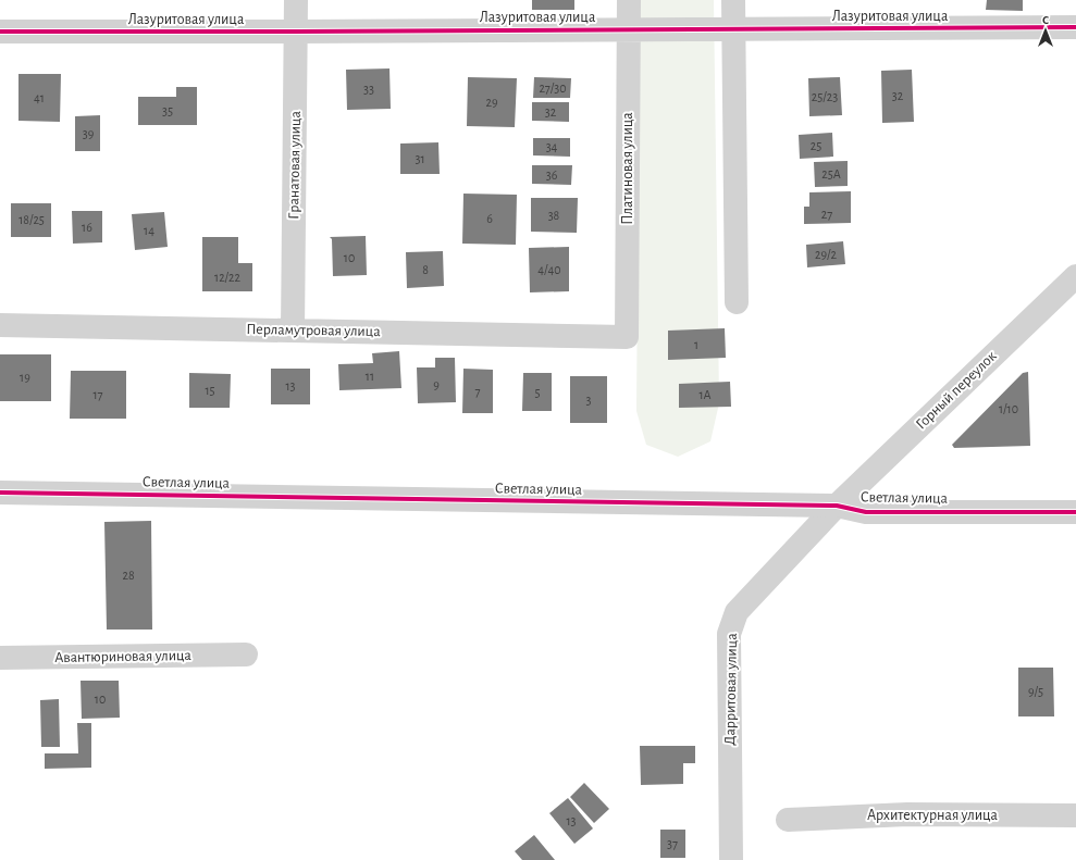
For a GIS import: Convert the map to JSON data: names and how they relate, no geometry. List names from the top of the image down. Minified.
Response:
{"streets":{"street":["Лазуритовая улица","Гранатовая улица","Платиновая улица","Перламутровая улица","Горный переулок","Светлая улица","Авантюриновая улица","Дарритовая улица","Архитектурная улица"]},"crossings":[["Лазуритовая улица","Гранатовая улица"],["Лазуритовая улица","Платиновая улица"],["Гранатовая улица","Перламутровая улица"],["Платиновая улица","Перламутровая улица"],["Горный переулок","Светлая улица"],["Горный переулок","Дарритовая улица"],["Светлая улица","Дарритовая улица"]],"house_numbers":["27/30","33","32","25/23","41","29","35","32","39","25","34","31","25А","36","27","38","6","18/25","16","14","29/2","10","8","4/40","12/22","1","11","19","9","13","15","7","5","17","1А","3","1/10","28","9/5","10","13","37"],"north":"top"}
